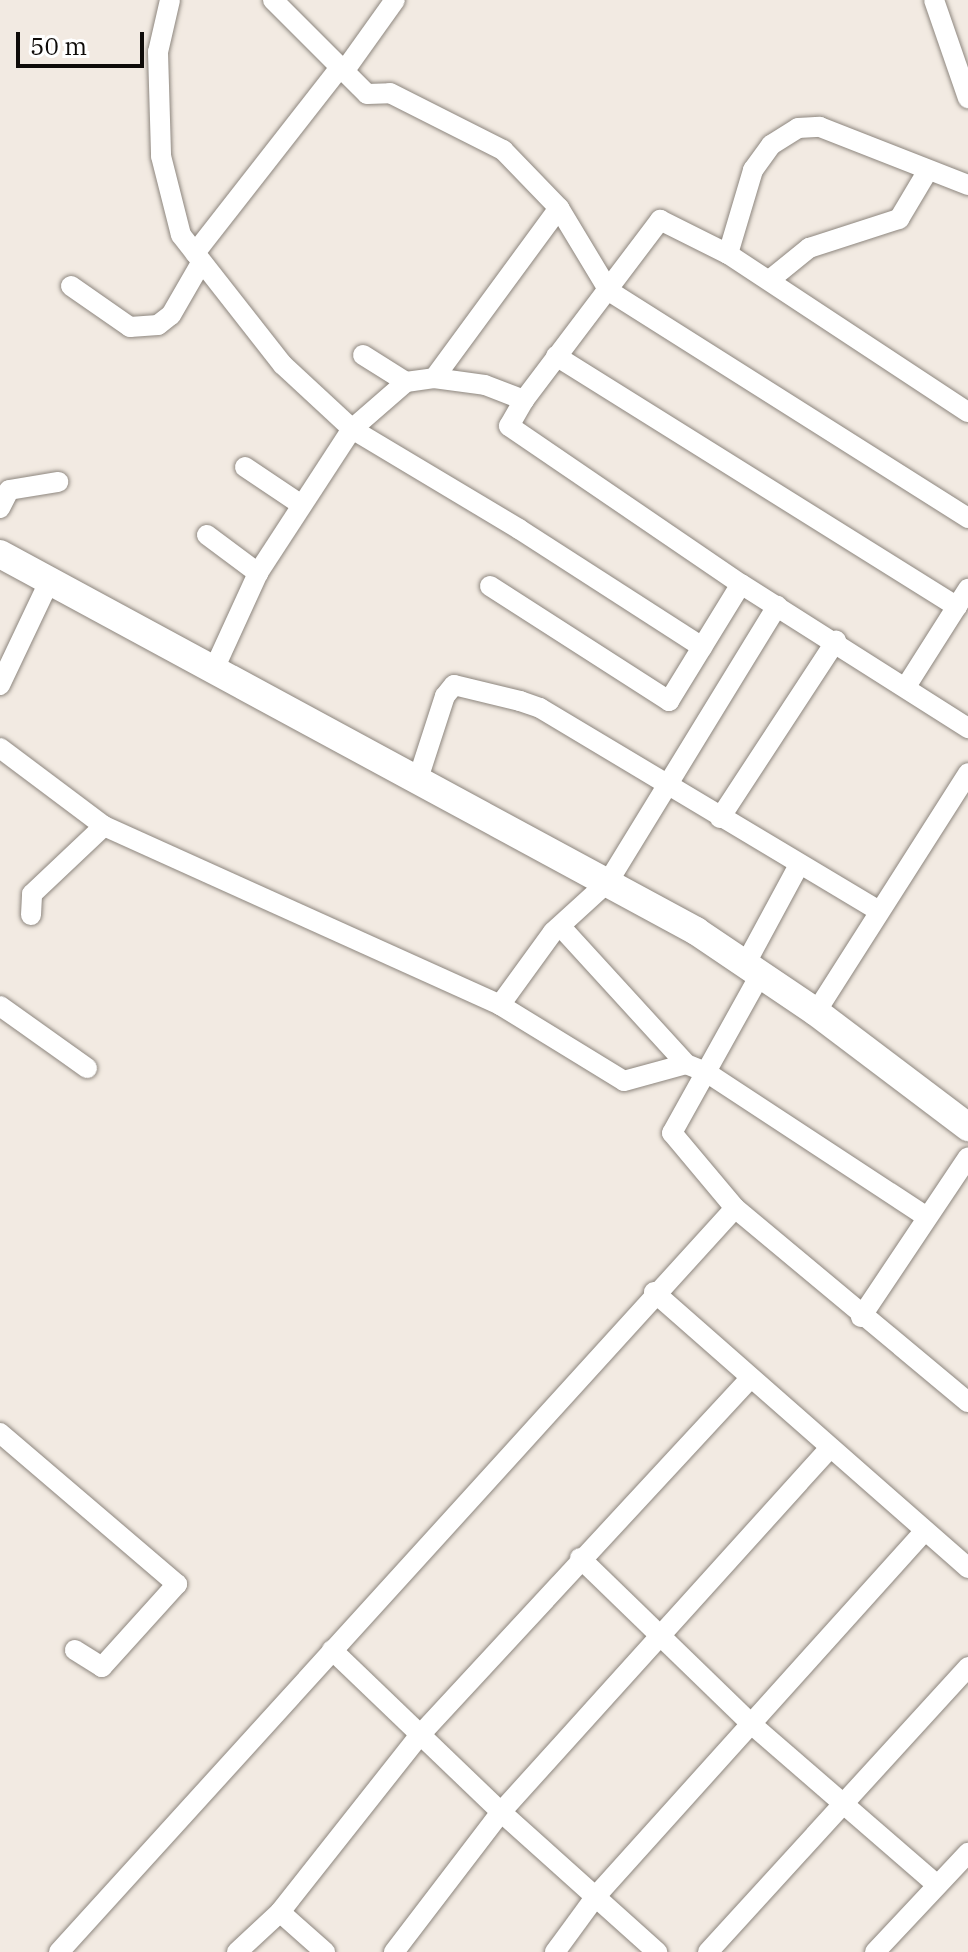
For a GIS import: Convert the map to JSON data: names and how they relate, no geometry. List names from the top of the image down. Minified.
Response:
{"scale_bar":"50 m"}
